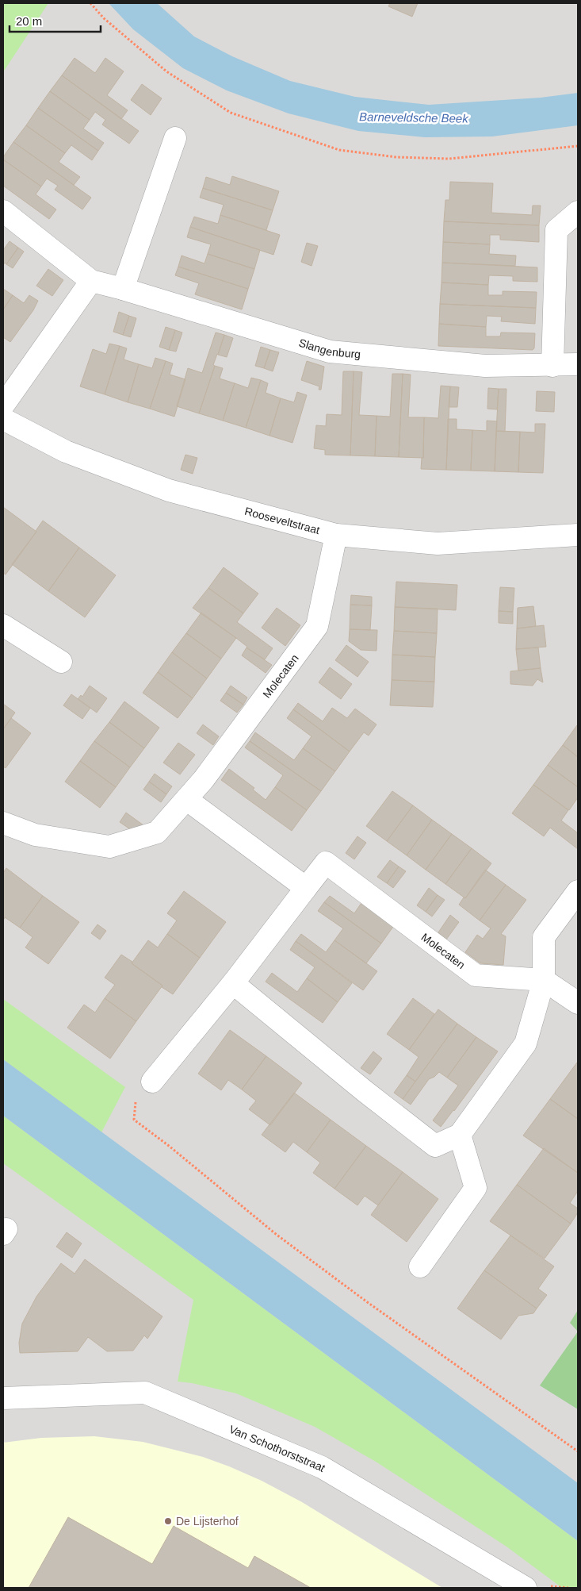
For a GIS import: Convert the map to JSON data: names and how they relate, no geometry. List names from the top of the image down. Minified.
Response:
{"streets":{"street":["Slangenburg","Rooseveltstraat","Molecaten","Van Schothorststraat"]},"crossings":[["Rooseveltstraat","Molecaten"]],"water":["Barneveldsche Beek"],"places":["De Lijsterhof"],"scale_bar":"20 m"}
